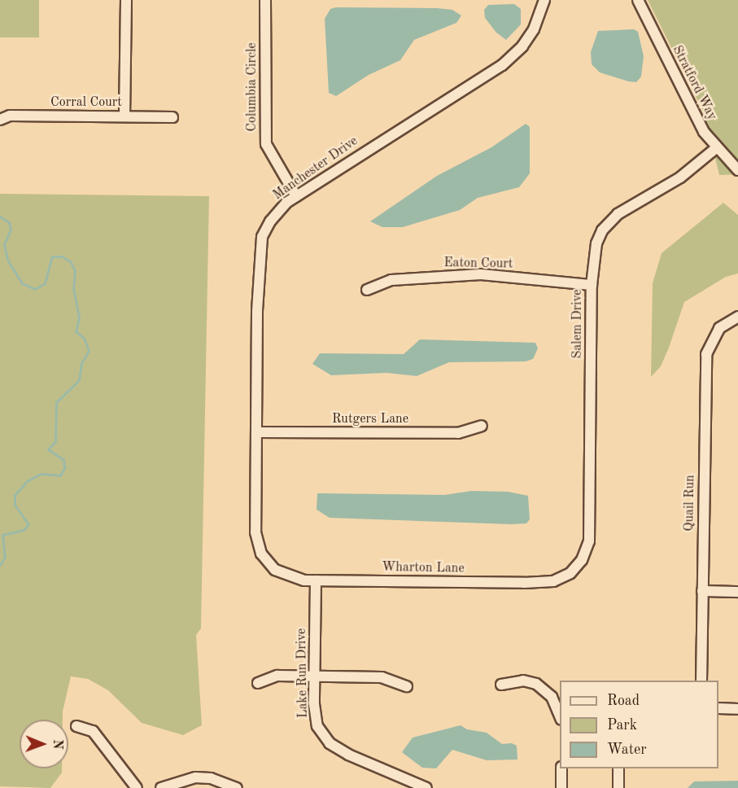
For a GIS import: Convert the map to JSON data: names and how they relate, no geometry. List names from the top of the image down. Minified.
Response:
{"streets":{"street":["Stratford Way","Columbia Circle","Corral Court","Manchester Drive","Eaton Court","Salem Drive","Rutgers Lane","Quail Run","Wharton Lane","Lake Run Drive"]},"crossings":[["Stratford Way","Salem Drive"],["Columbia Circle","Manchester Drive"],["Manchester Drive","Rutgers Lane"],["Manchester Drive","Wharton Lane"],["Eaton Court","Salem Drive"],["Salem Drive","Wharton Lane"],["Wharton Lane","Lake Run Drive"]],"legend":["Road","Park","Water"],"north":"right"}
